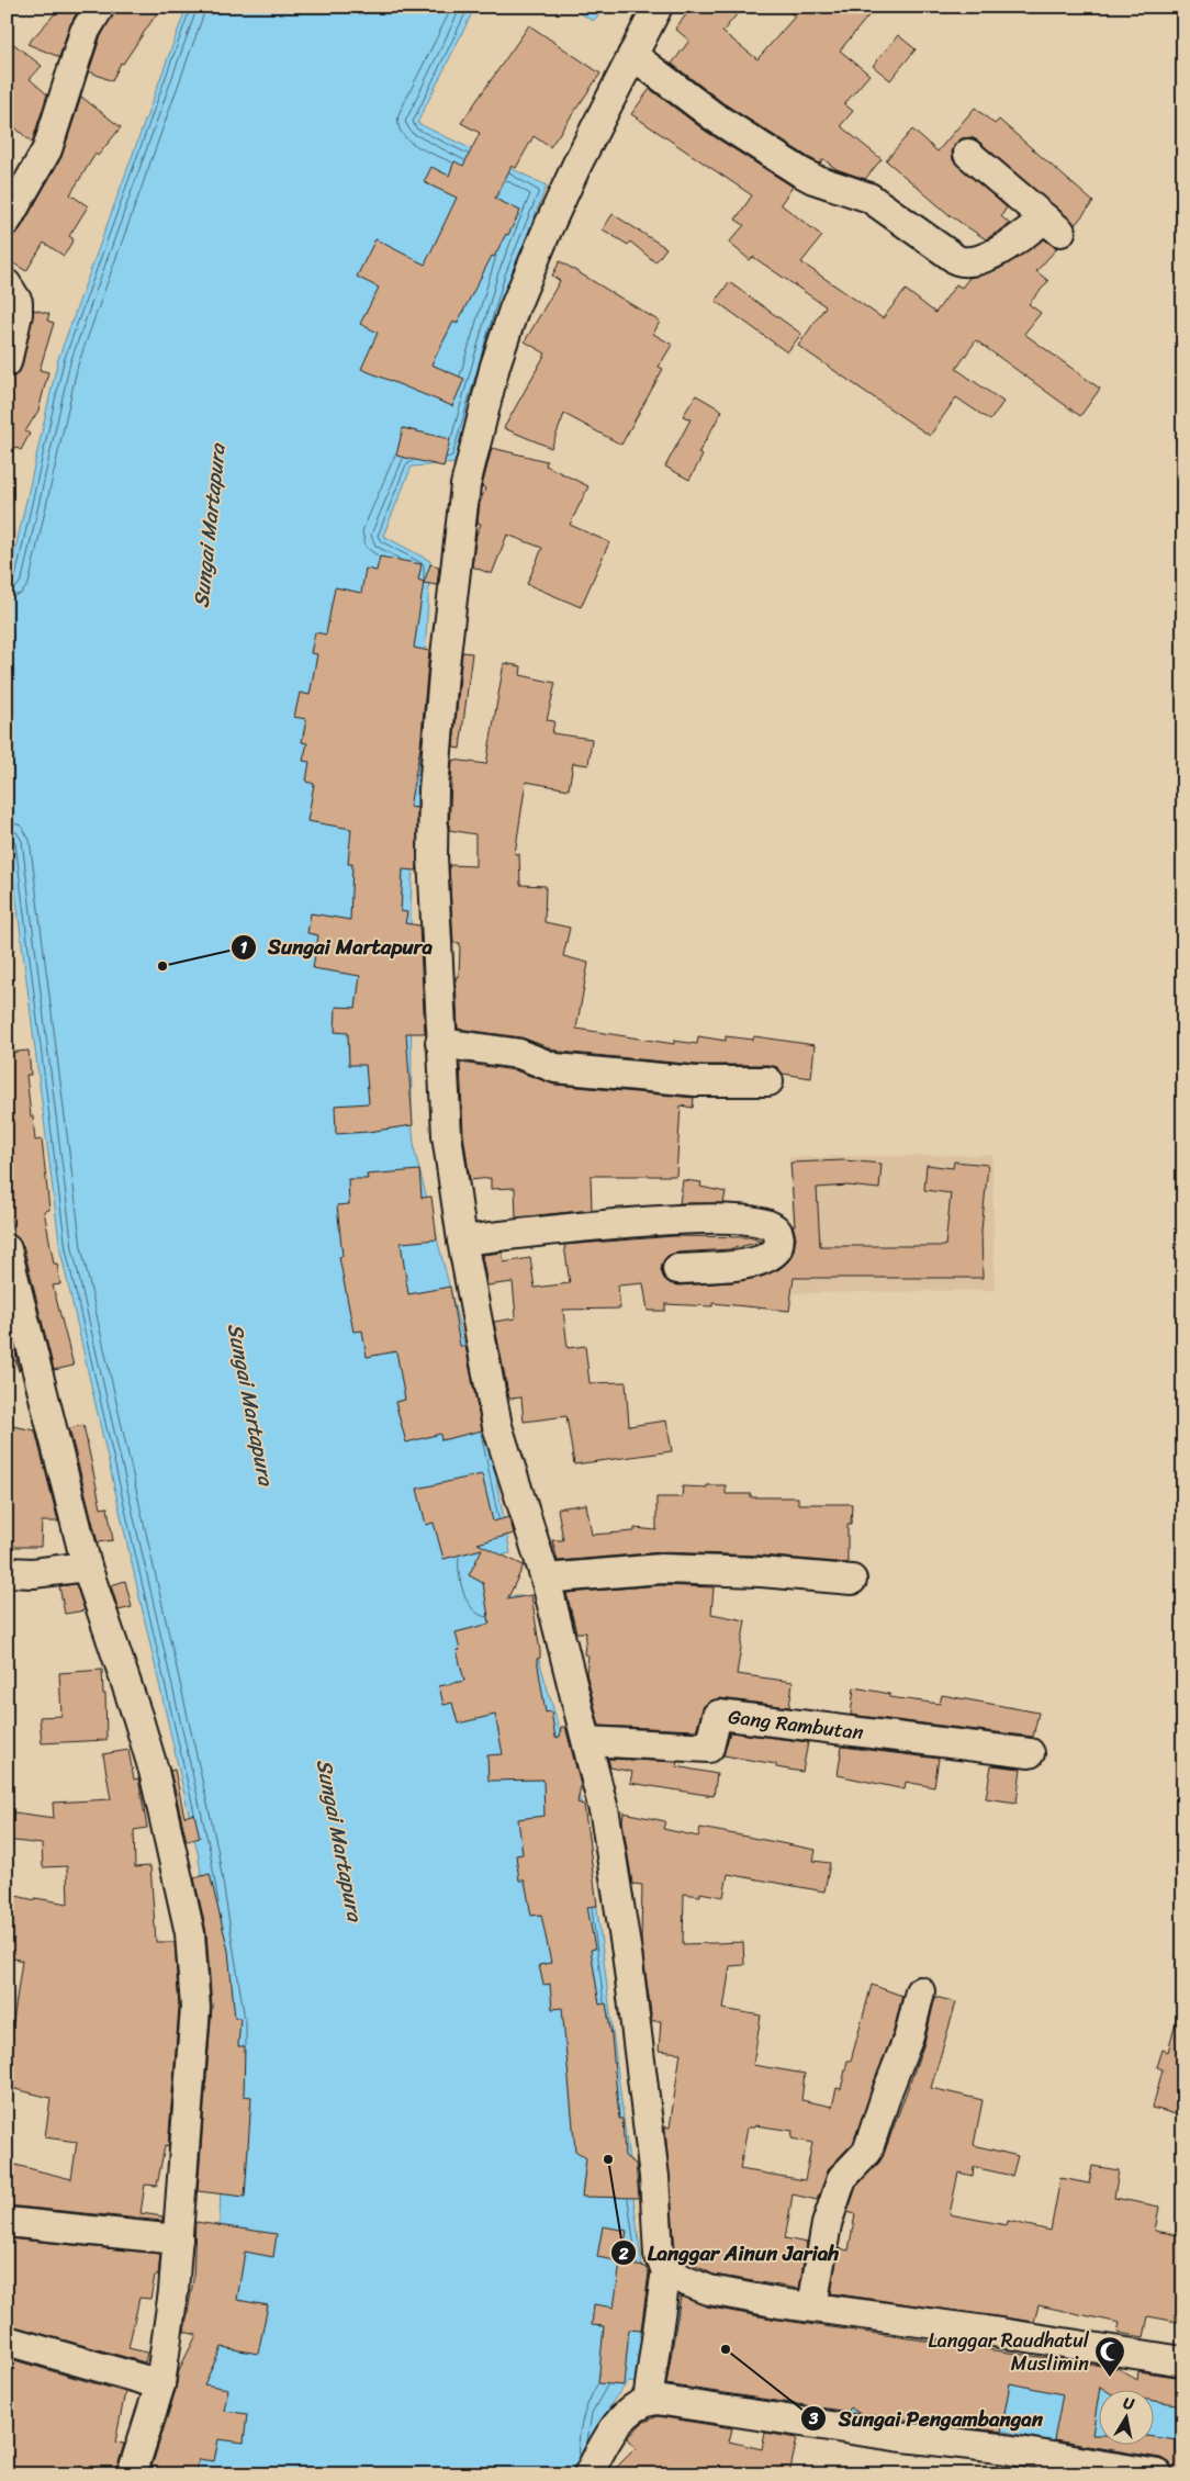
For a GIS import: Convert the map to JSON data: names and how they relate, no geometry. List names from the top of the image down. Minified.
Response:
{"streets":{"street":["Gang Rambutan"]},"water":["Sungai Martapura"],"places":{"other":["Sungai Martapura","Langgar Ainun Jariah","Sungai Pengambangan"],"mosque":["Langgar Raudhatul Muslimin"]},"north":"top"}
